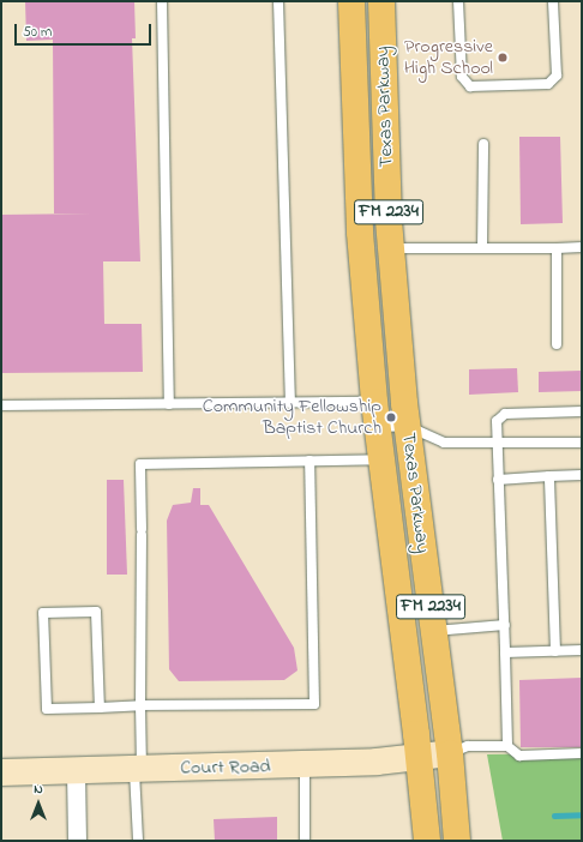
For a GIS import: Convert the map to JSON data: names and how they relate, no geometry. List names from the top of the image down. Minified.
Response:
{"streets":{"main road":["Texas Parkway","FM 2234"],"street":["Court Road"]},"crossings":[["Texas Parkway","Court Road"]],"places":["Progressive High School","Community Fellowship Baptist Church"],"scale_bar":"50 m","north":"top"}
